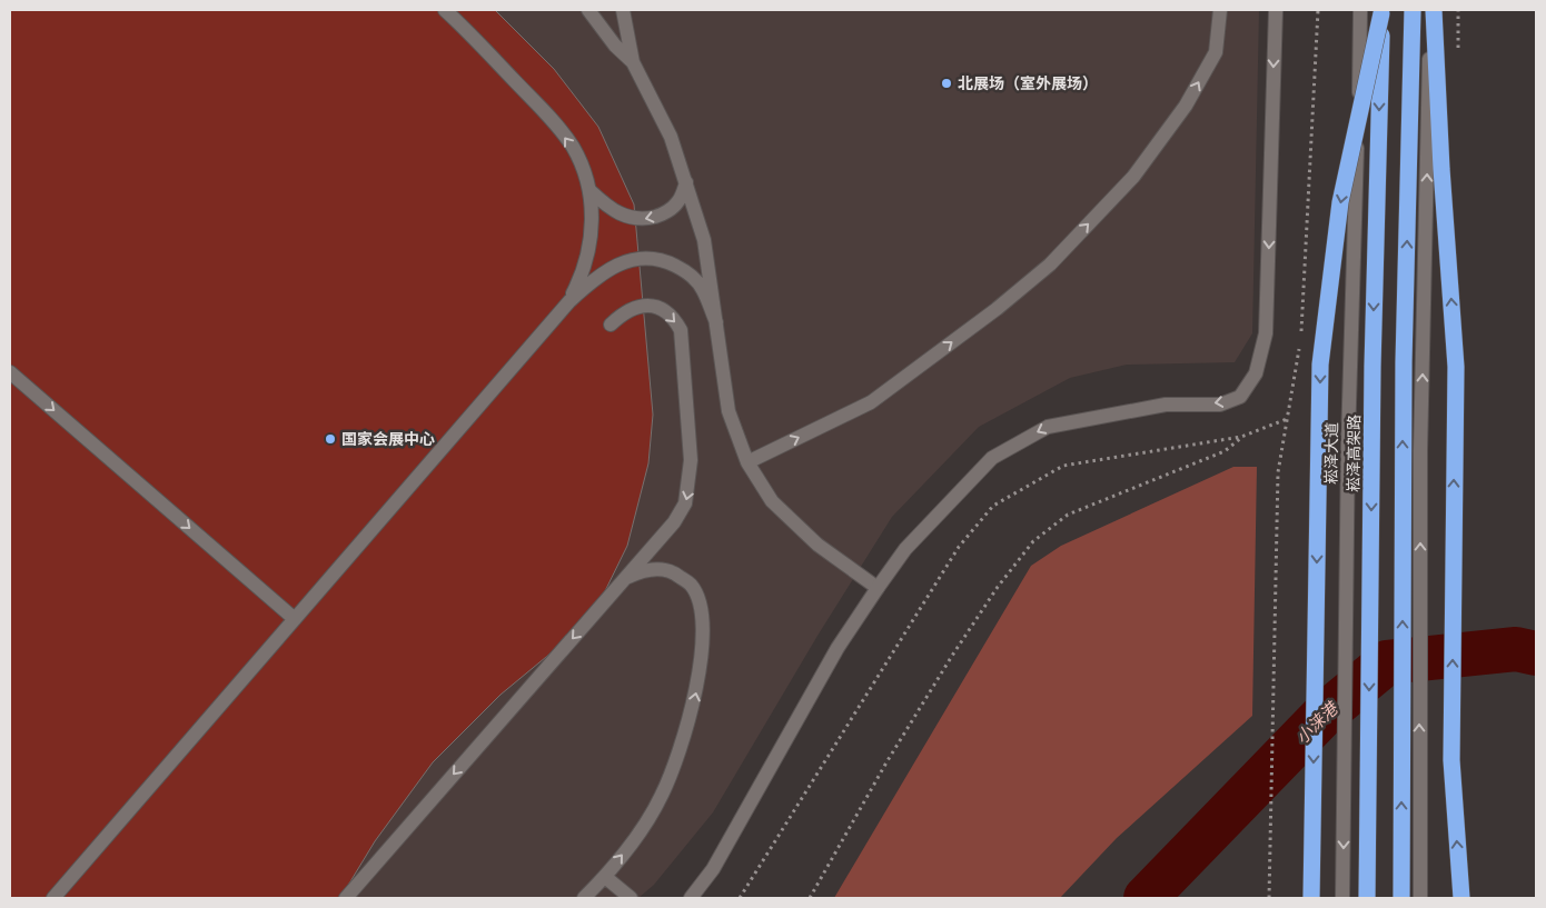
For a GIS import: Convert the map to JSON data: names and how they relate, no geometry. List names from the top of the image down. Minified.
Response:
{"streets":{"highway":["崧泽高架路"],"main road":["崧泽大道"]},"water":["小涞港"],"places":["北展场（室外展场）","国家会展中心"]}
